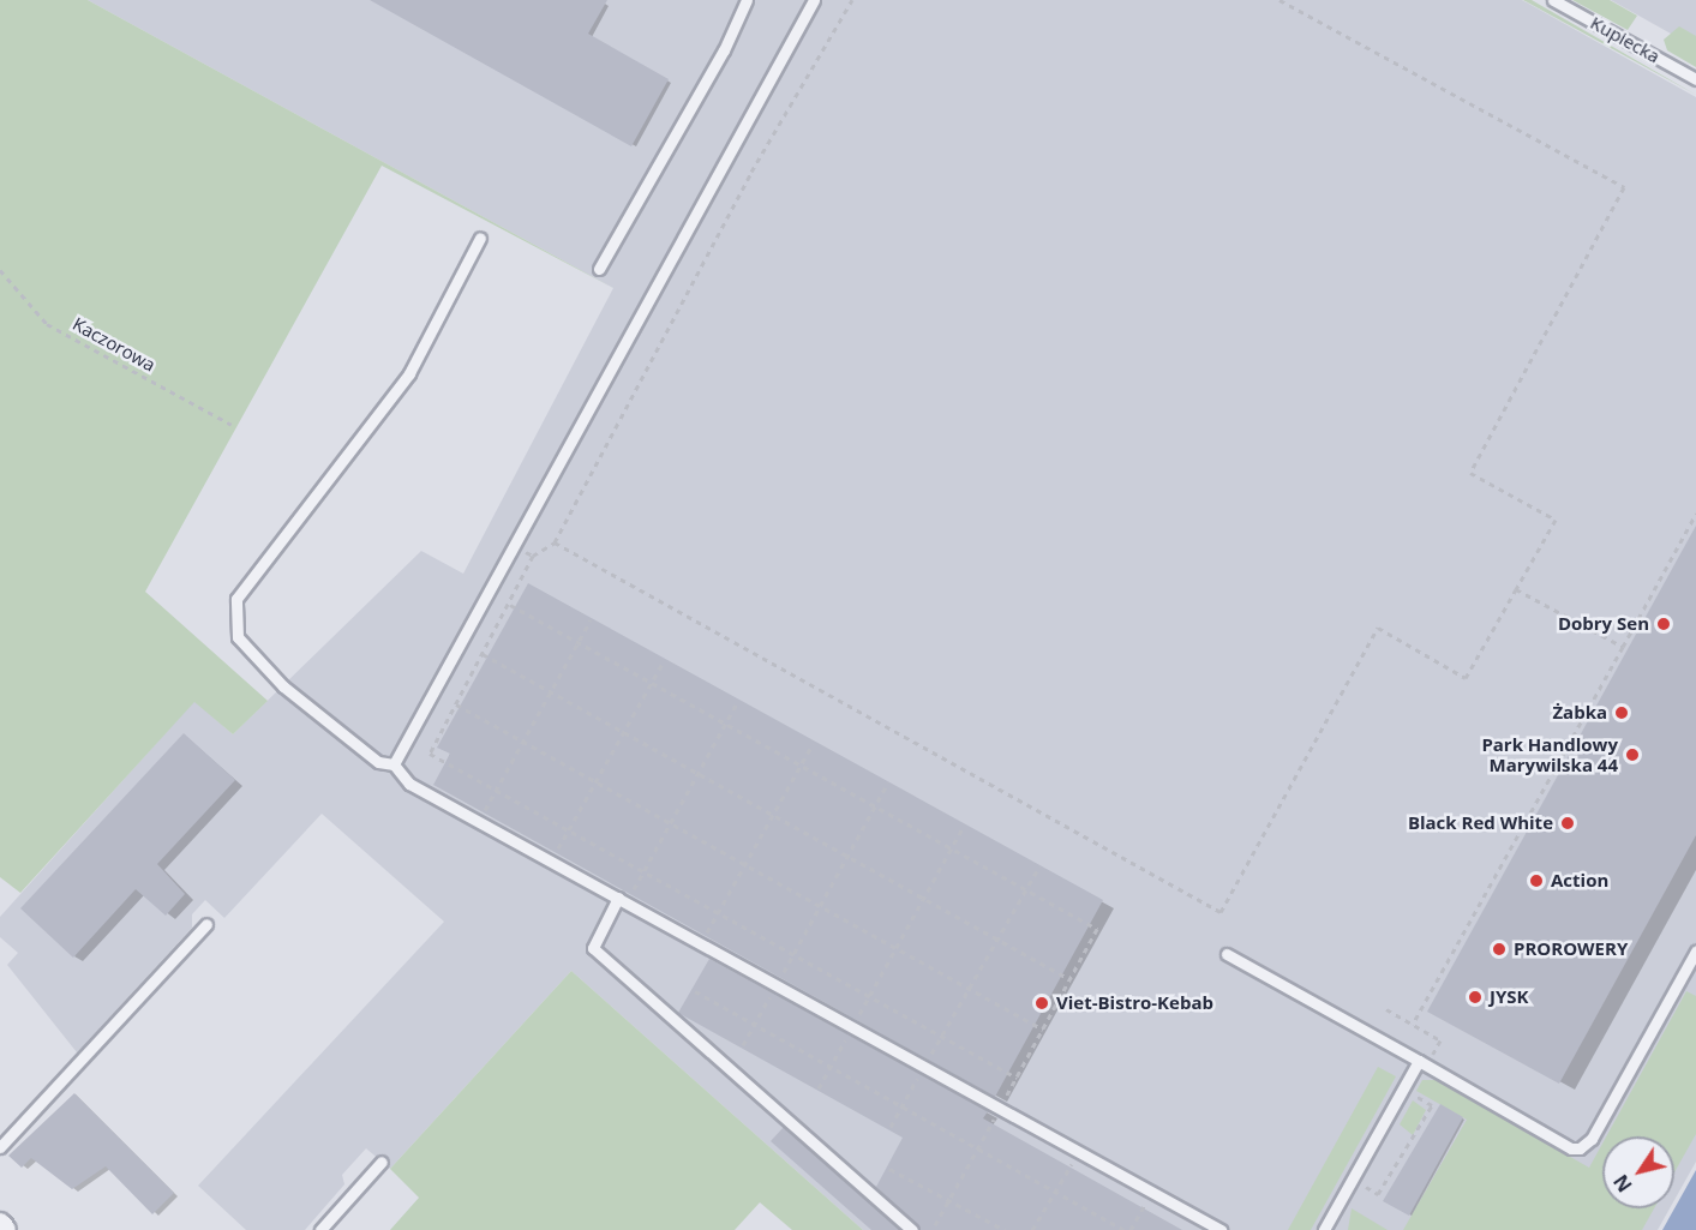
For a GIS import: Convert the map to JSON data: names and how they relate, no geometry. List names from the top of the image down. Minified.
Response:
{"streets":{"lane":["Kupiecka"],"path":["Kaczorowa"]},"places":["Dobry Sen","Żabka","Park Handlowy Marywilska 44","Black Red White","Action","PROROWERY","JYSK","Viet-Bistro-Kebab"],"north":"bottom left"}
